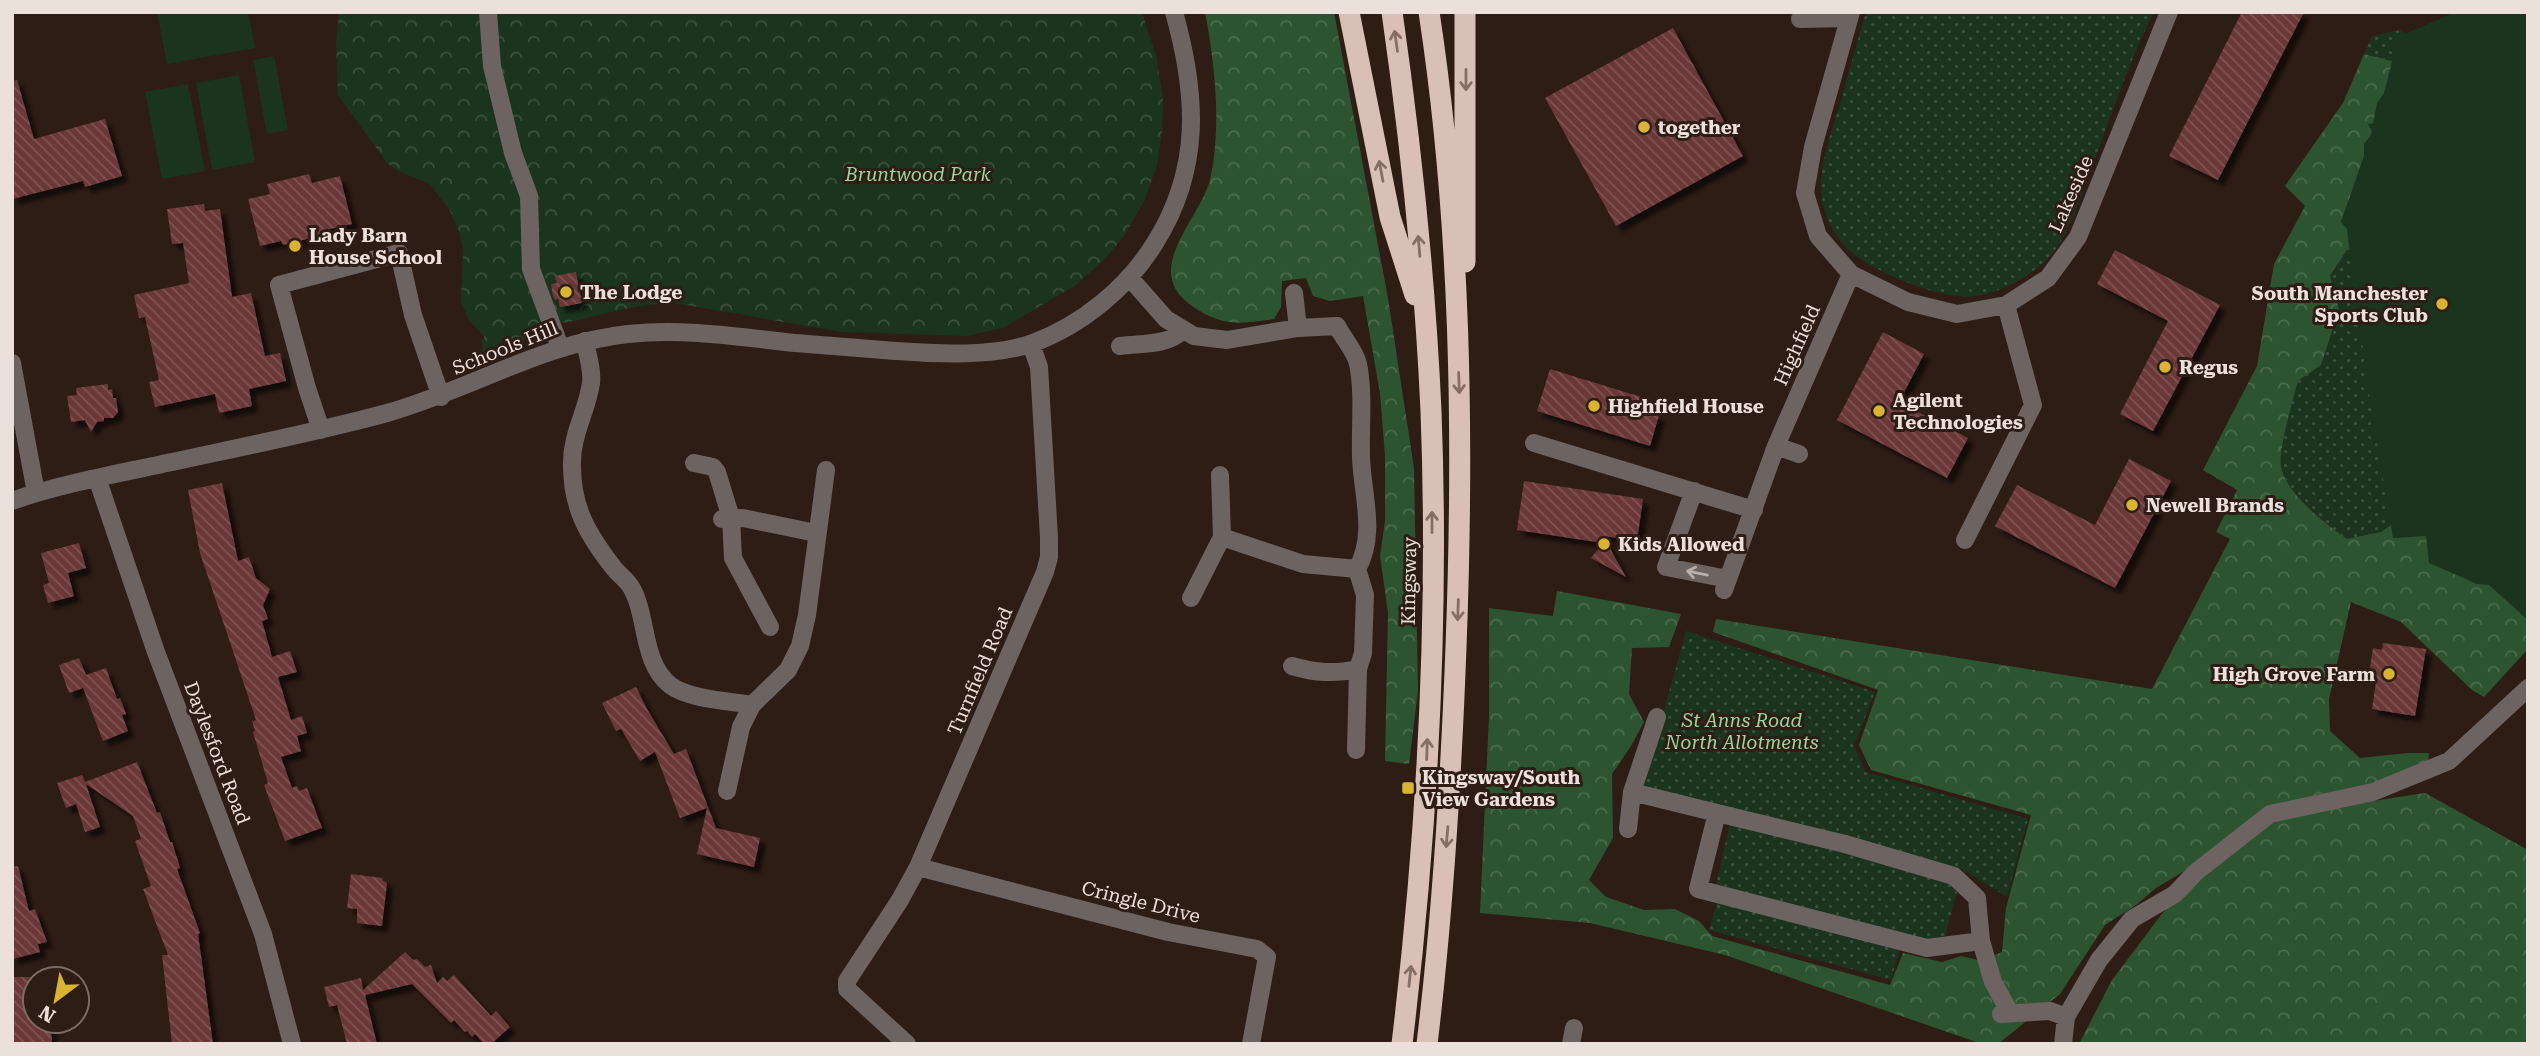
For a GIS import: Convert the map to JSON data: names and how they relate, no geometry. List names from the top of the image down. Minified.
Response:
{"streets":{"highway":["Kingsway"],"street":["Lakeside","Highfield","Schools Hill","Turnfield Road","Daylesford Road","Cringle Drive"]},"crossings":[["Lakeside","Highfield"],["Schools Hill","Turnfield Road"],["Schools Hill","Daylesford Road"],["Turnfield Road","Cringle Drive"]],"parks":["Bruntwood Park","St Anns Road North Allotments"],"places":{"other":["together","Lady Barn House School","The Lodge","South Manchester Sports Club","Regus","Highfield House","Agilent Technologies","Newell Brands","Kids Allowed","High Grove Farm"],"transit":["Kingsway/South View Gardens"]},"north":"bottom left"}
